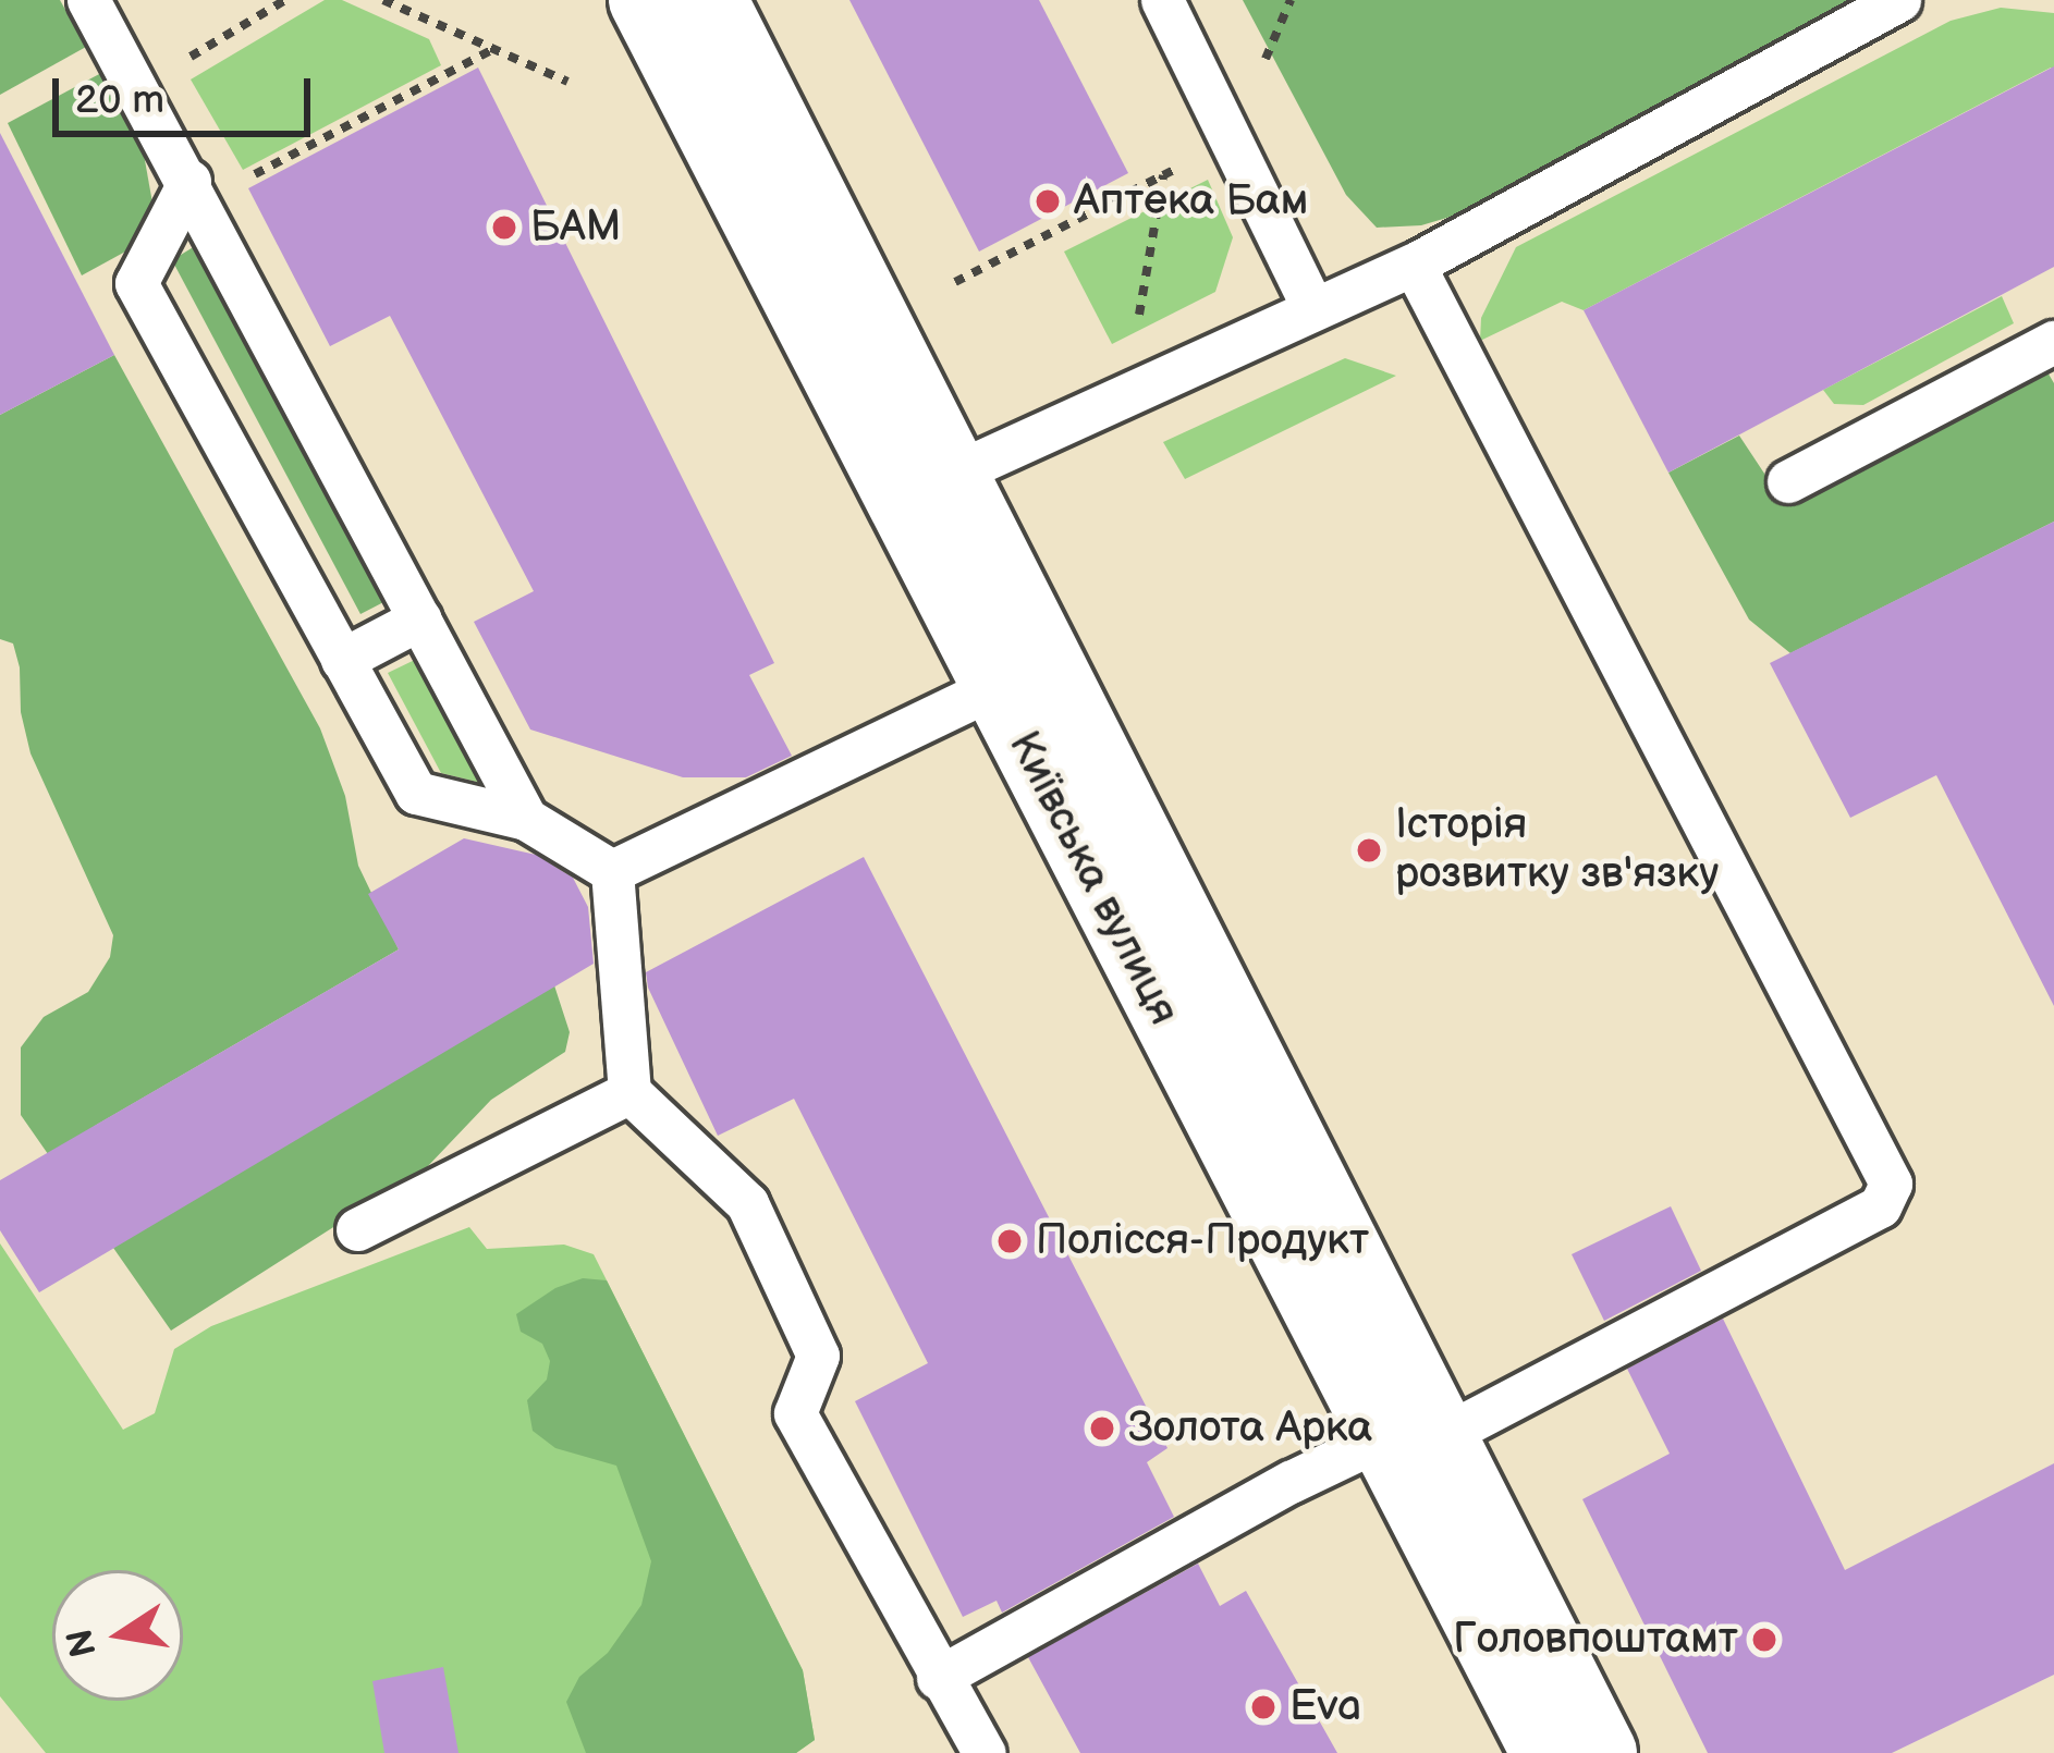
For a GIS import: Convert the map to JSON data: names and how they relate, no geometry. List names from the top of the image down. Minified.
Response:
{"streets":{"main road":["Київська вулиця"]},"places":["Аптека Бам","БАМ","Історія розвитку зв'язку","Полісся-Продукт","Золота Арка","Головпоштамт","Eva"],"scale_bar":"20 m","north":"left"}
